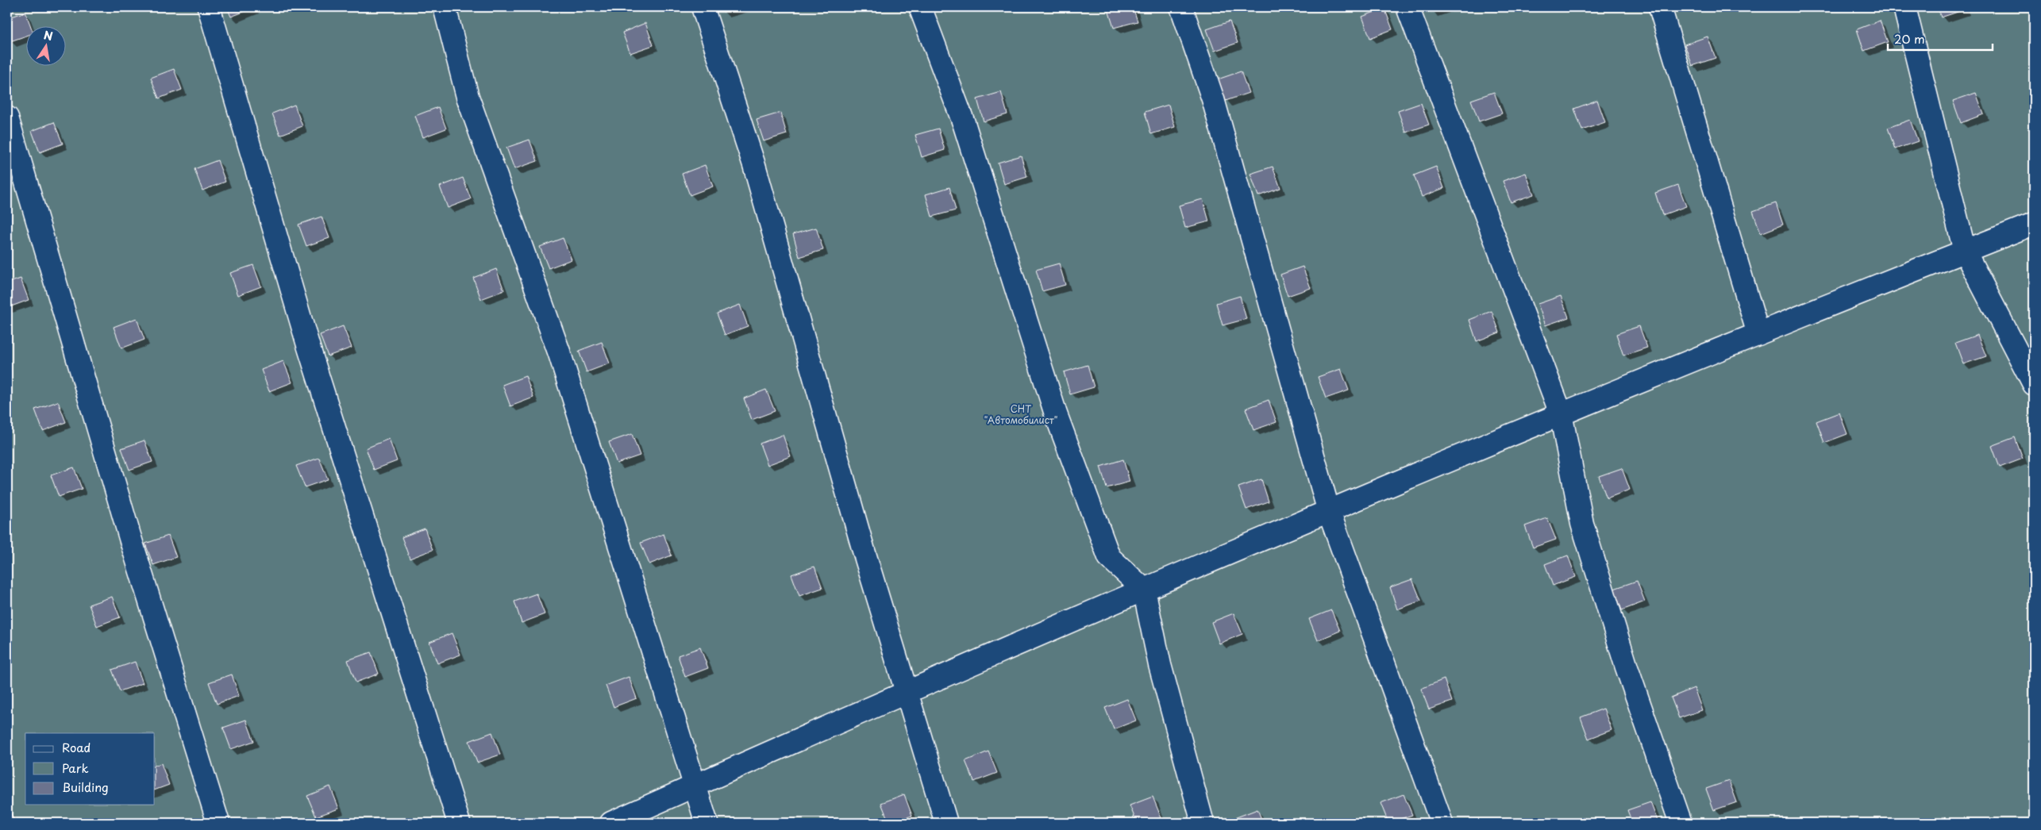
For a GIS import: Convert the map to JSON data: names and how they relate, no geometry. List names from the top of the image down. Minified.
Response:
{"parks":["СНТ \"Автомобилист\""],"legend":["Road","Park","Building"],"scale_bar":"20 m","north":"top"}
